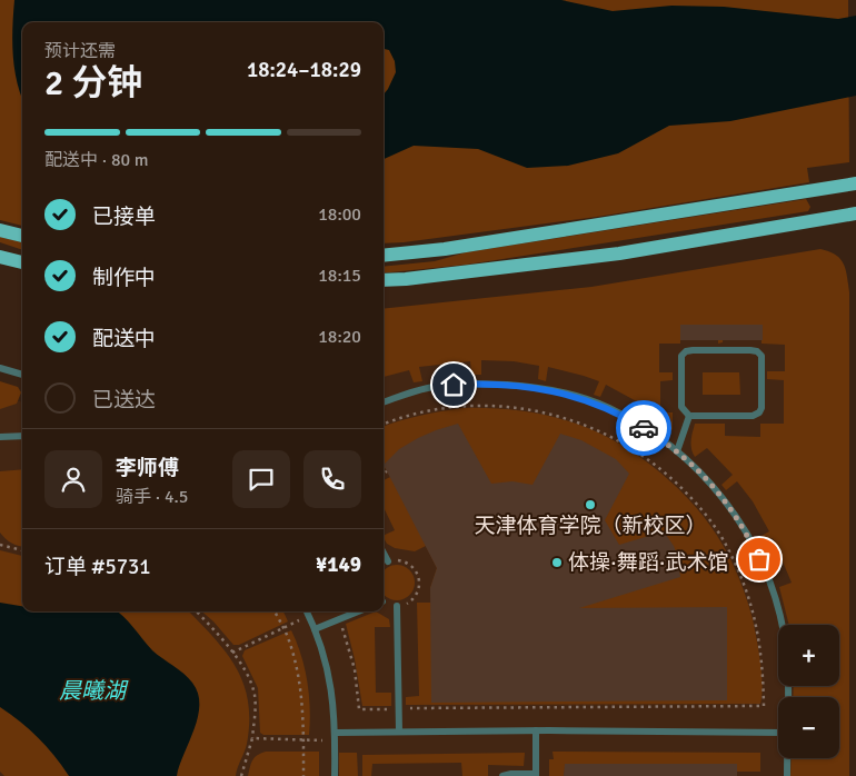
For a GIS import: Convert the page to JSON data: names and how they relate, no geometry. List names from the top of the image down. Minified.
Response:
{"water":["晨曦湖"],"places":["天津体育学院（新校区）","体操·舞蹈·武术馆"],"page":{"heading":["2 分钟","预计还需","18:24–18:29"],"panel":["李师傅","骑手 · 4.5","订单 #5731","¥149"],"bar":"配送中 · 80 m","list":[["已接单","18:00"],["制作中","18:15"],["配送中","18:20"],"已送达"],"map_buttons":["+","−"]}}
